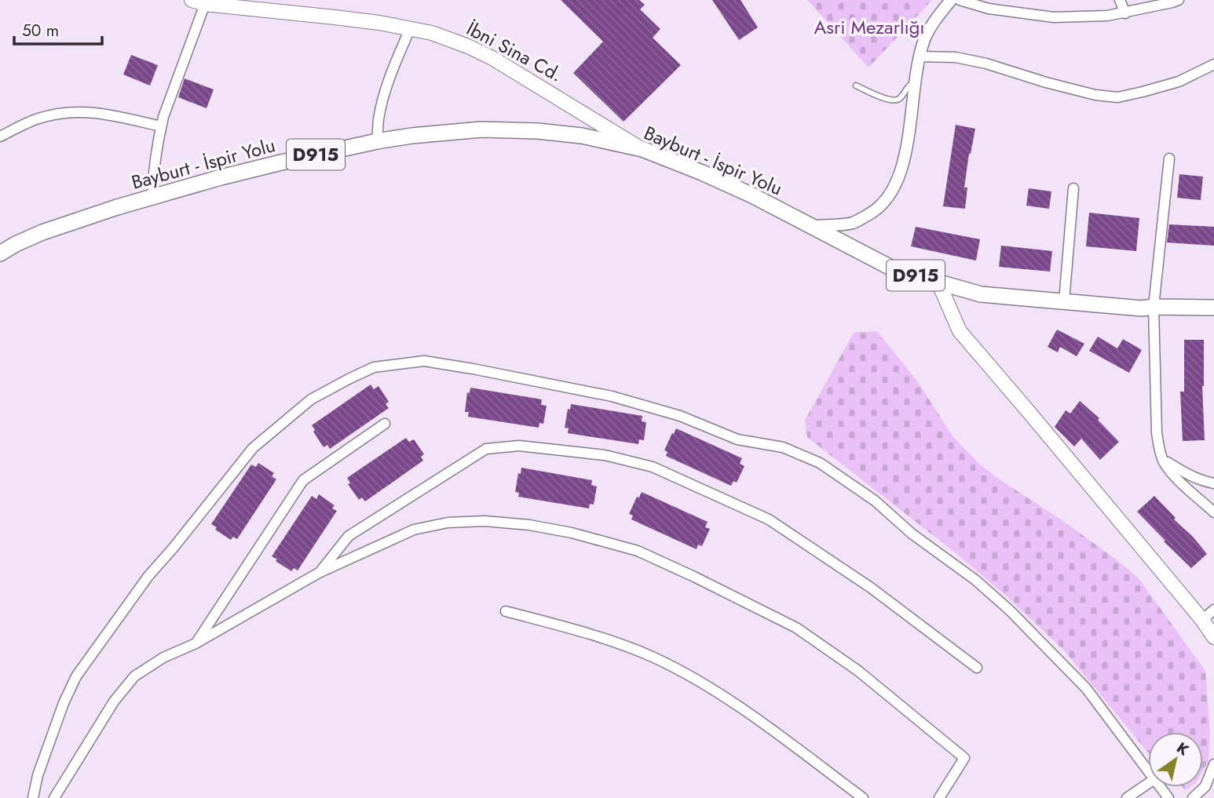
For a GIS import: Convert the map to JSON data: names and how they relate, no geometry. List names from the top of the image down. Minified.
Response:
{"streets":{"main road":["İbni Sina Cd.","D915","Bayburt - İspir Yolu"]},"crossings":[["İbni Sina Cd.","Bayburt - İspir Yolu"]],"parks":["Asri Mezarlığı"],"scale_bar":"50 m","north":"top right"}
